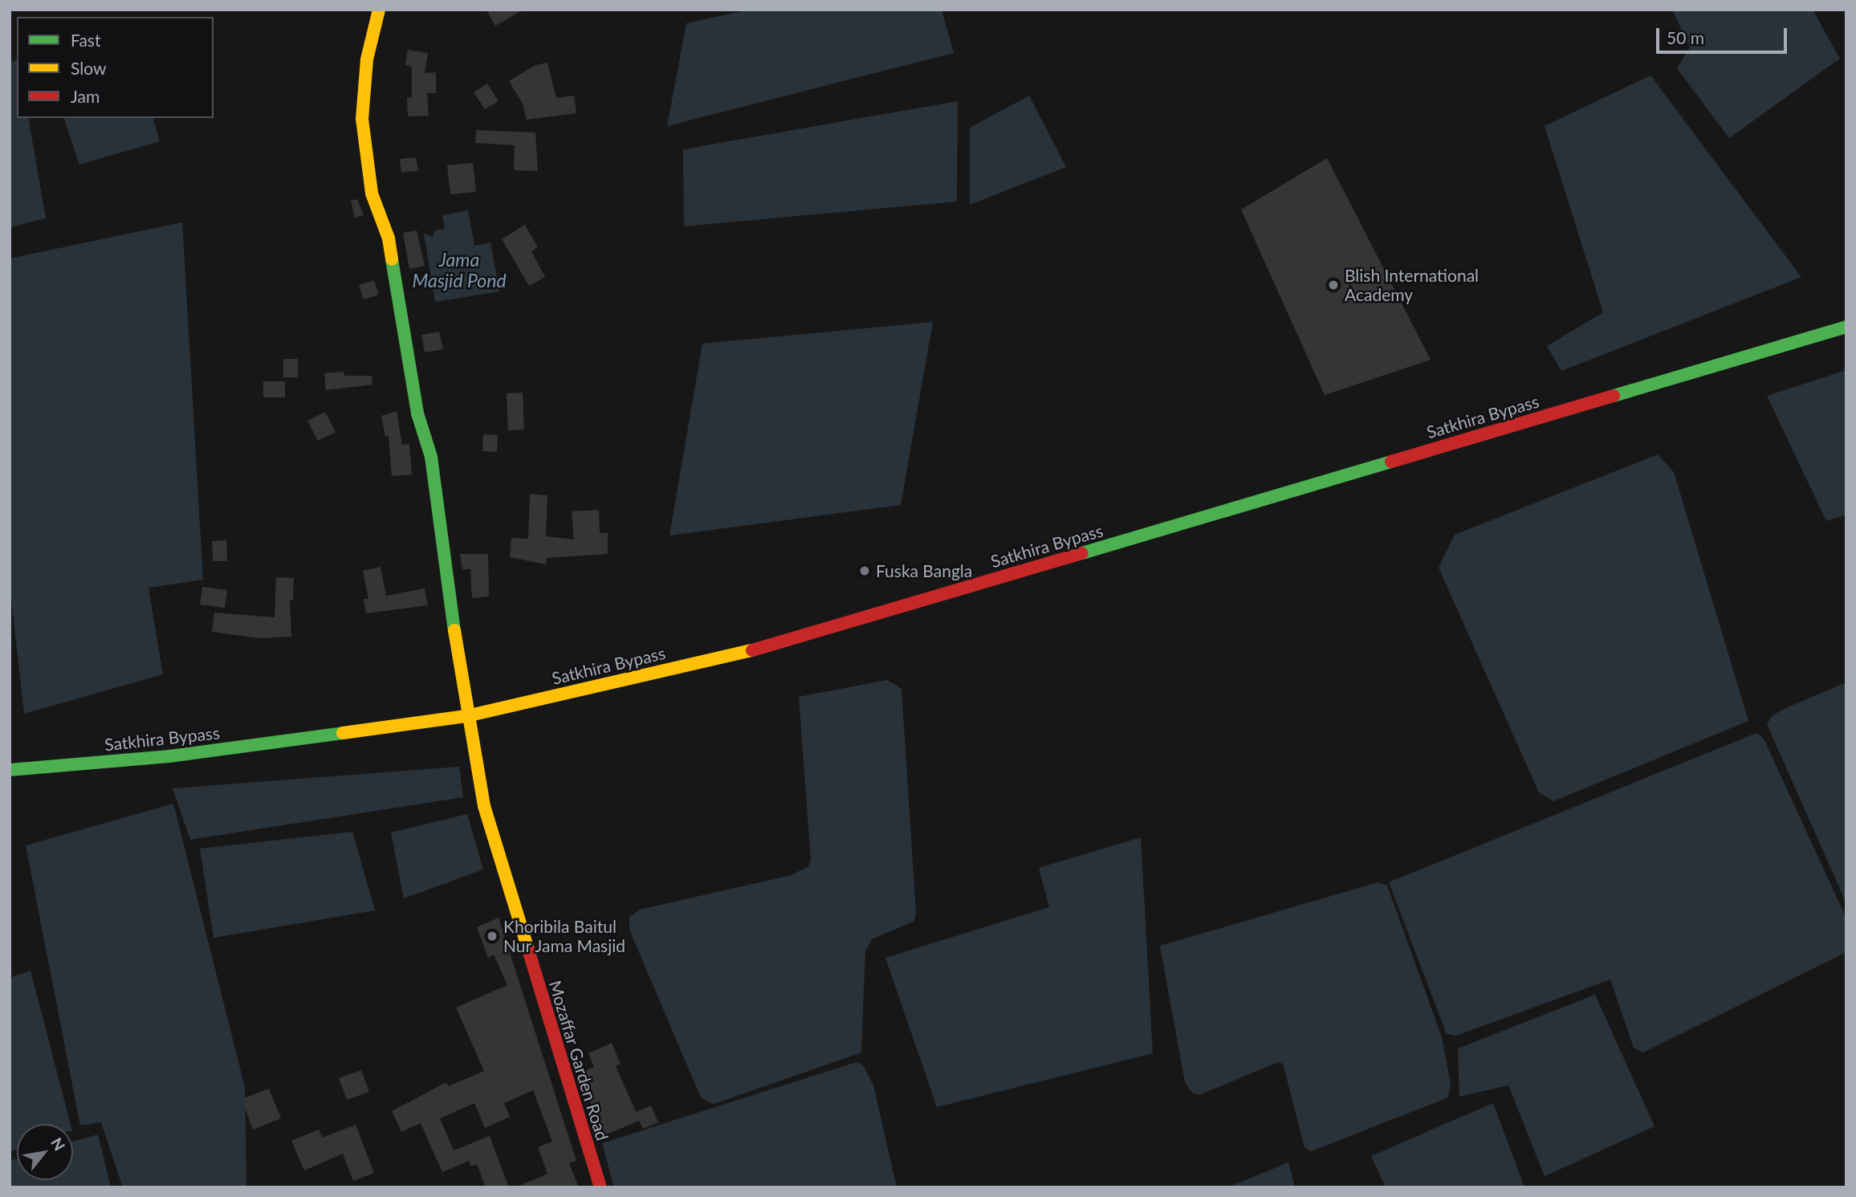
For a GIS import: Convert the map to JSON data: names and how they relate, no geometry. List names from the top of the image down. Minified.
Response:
{"streets":{"main road":["Satkhira Bypass","Mozaffar Garden Road"]},"crossings":[["Satkhira Bypass","Mozaffar Garden Road"]],"water":["Jama Masjid Pond"],"places":["Blish International Academy","Fuska Bangla","Khoribila Baitul Nur Jama Masjid"],"legend":["Fast","Slow","Jam"],"scale_bar":"50 m","north":"top right"}
